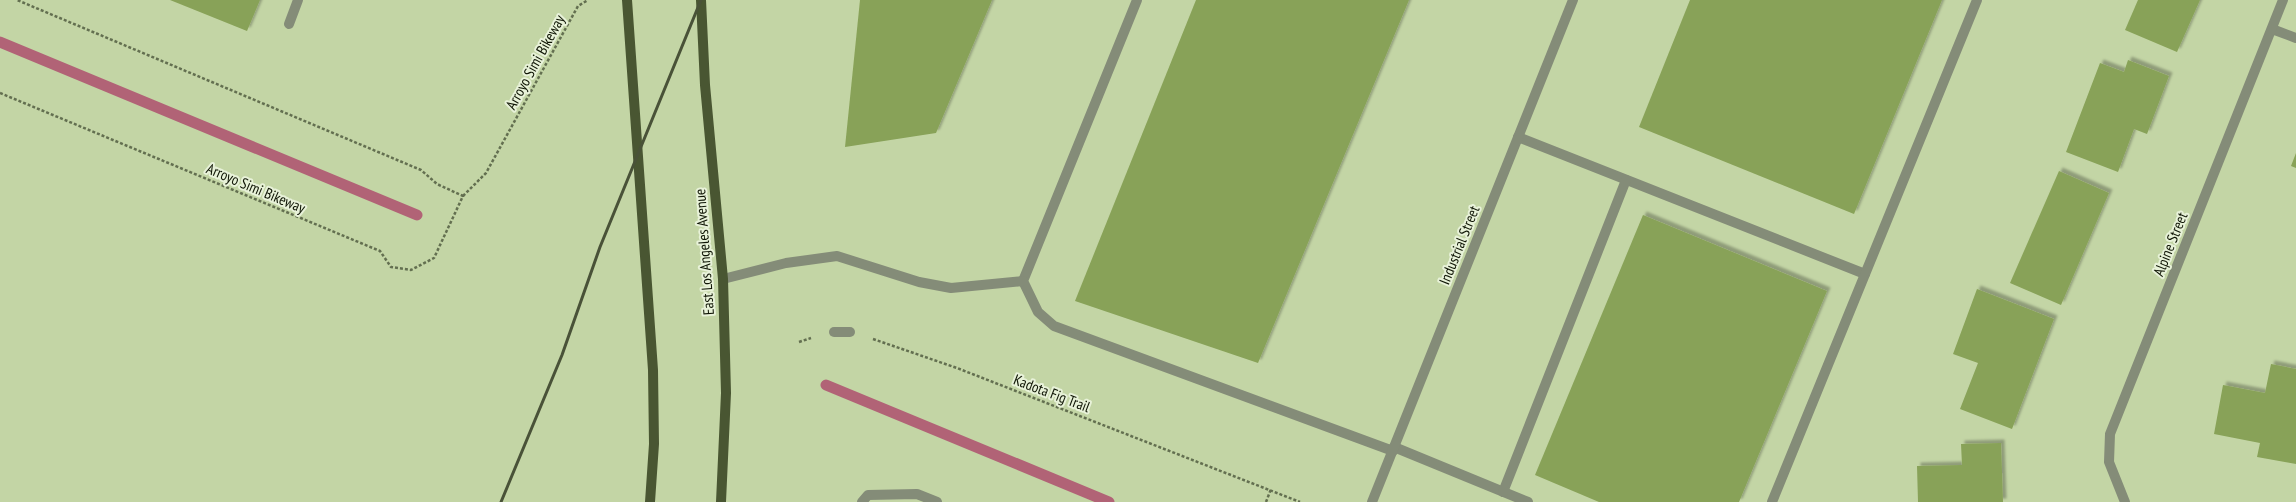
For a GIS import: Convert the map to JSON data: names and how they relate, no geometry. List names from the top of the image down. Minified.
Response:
{"streets":{"main road":["East Los Angeles Avenue"],"street":["Alpine Street","Industrial Street"],"path":["Arroyo Simi Bikeway","Kadota Fig Trail"]}}
